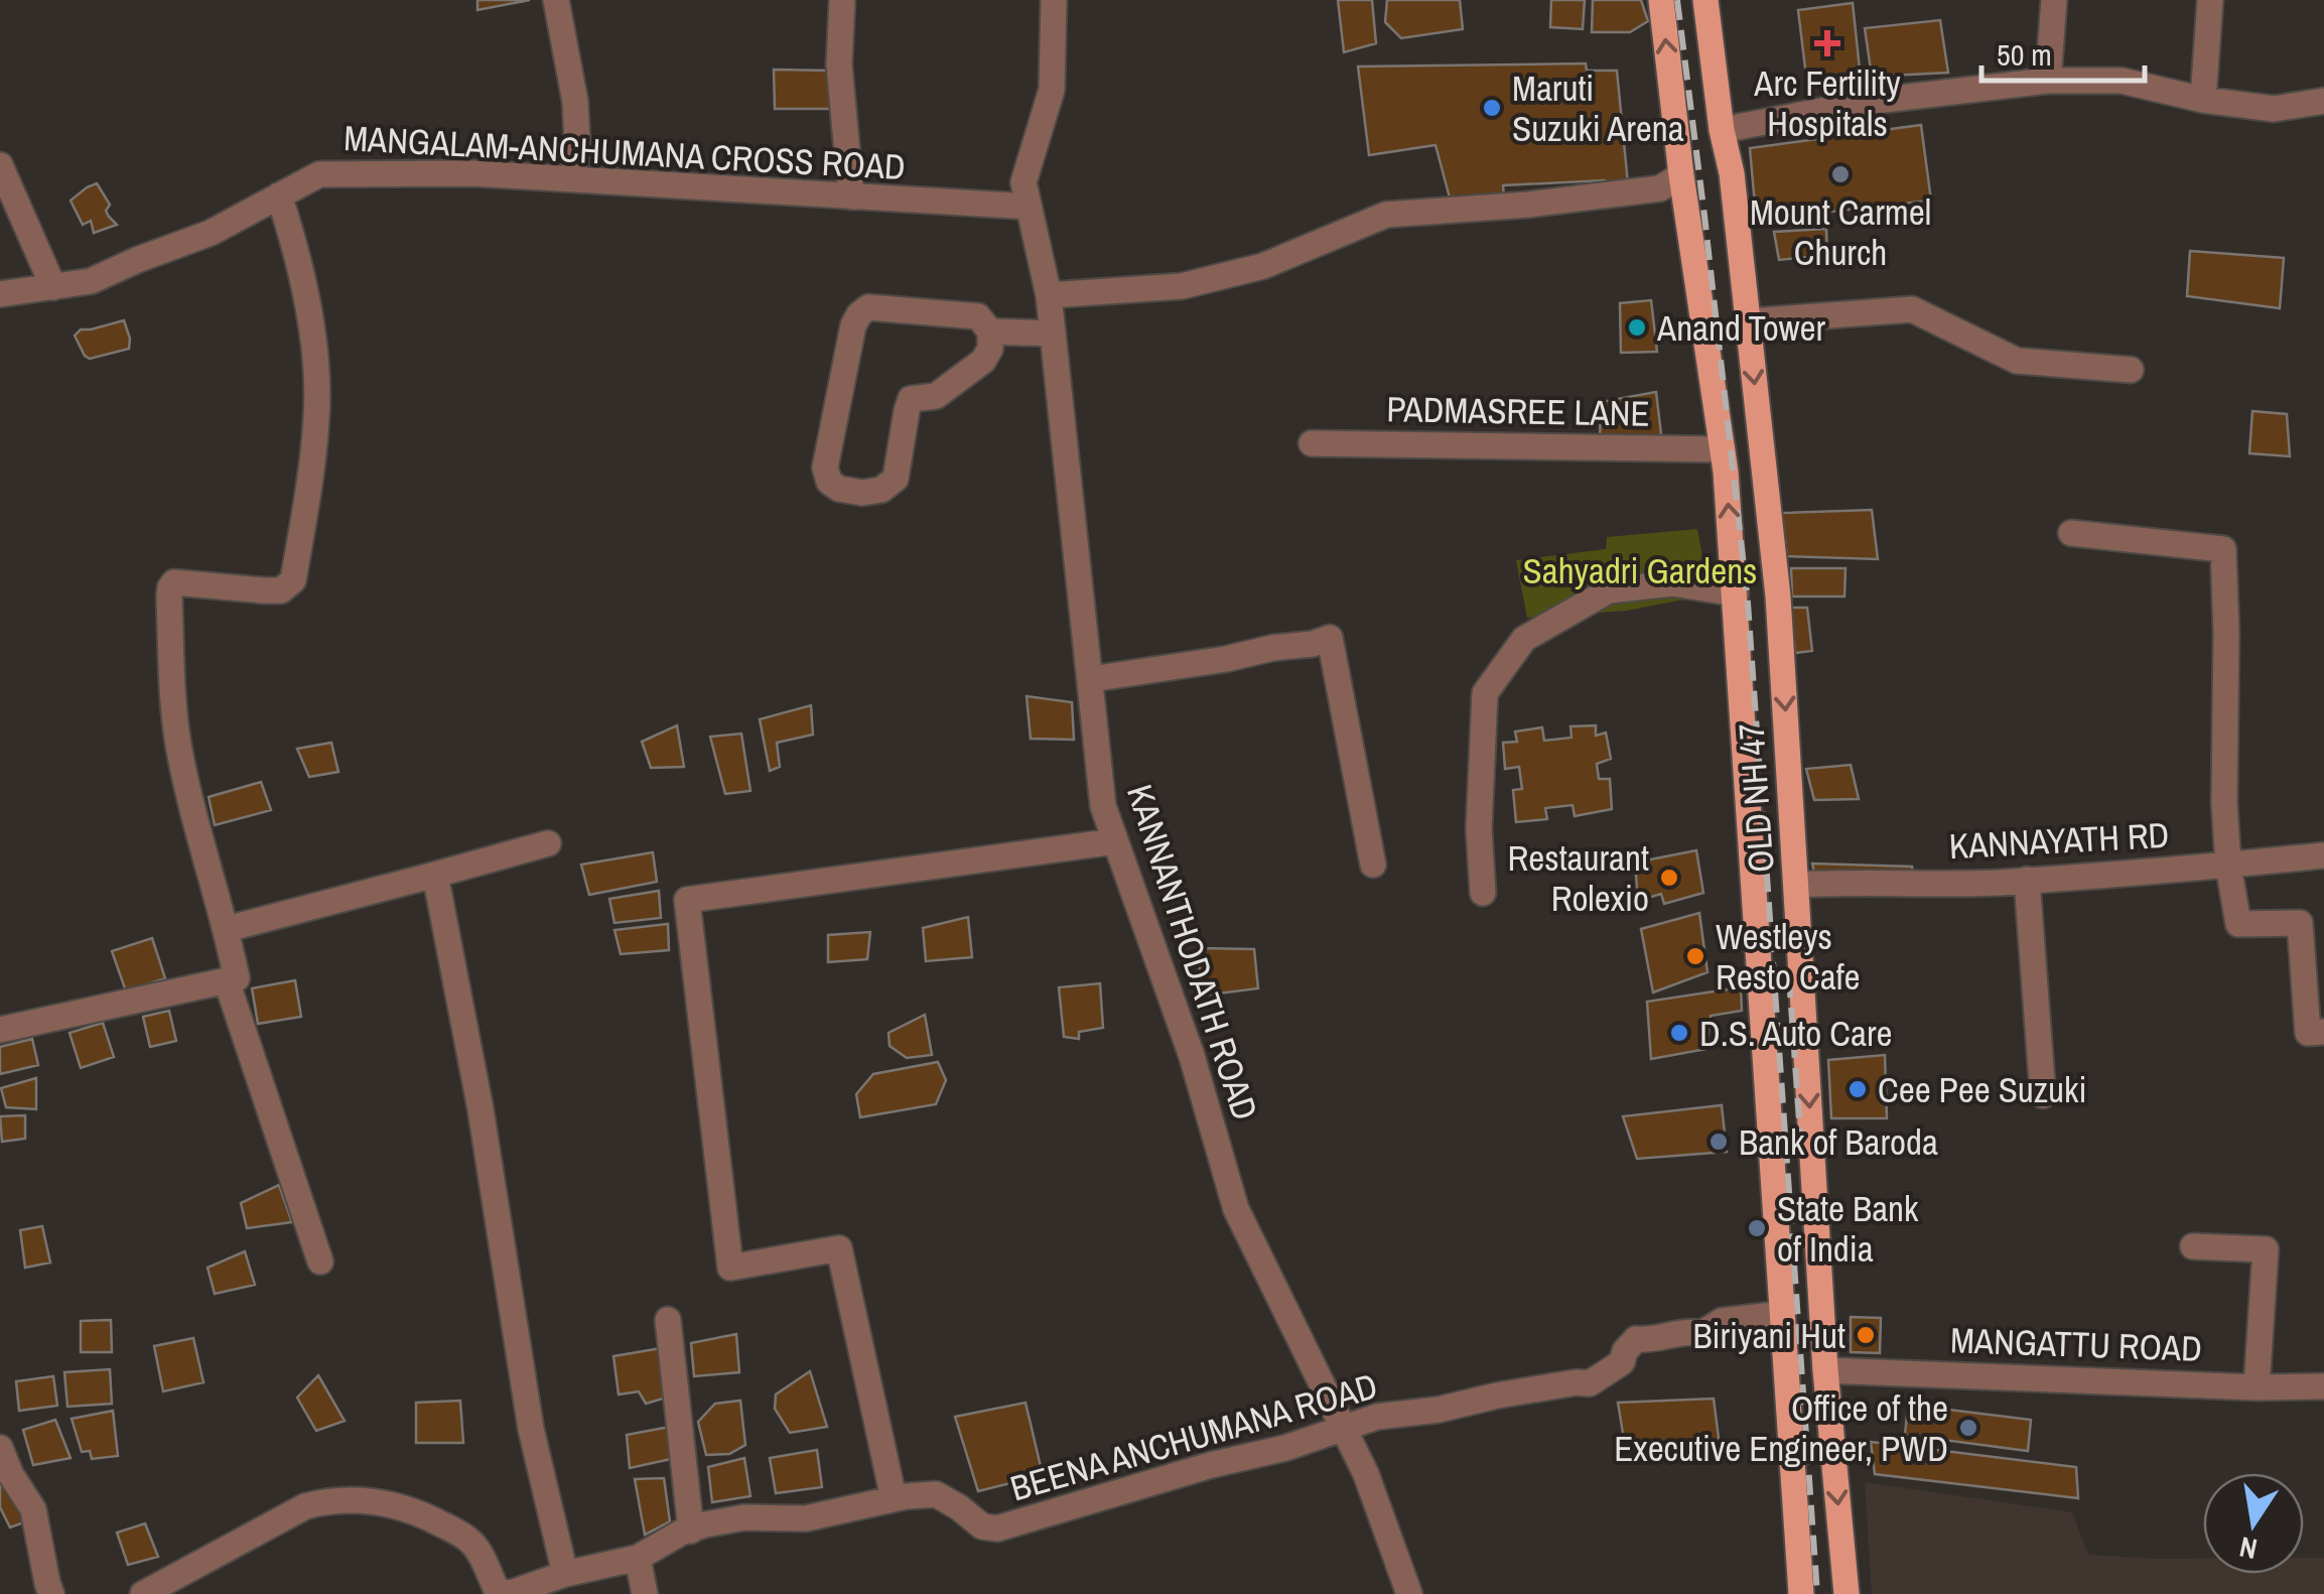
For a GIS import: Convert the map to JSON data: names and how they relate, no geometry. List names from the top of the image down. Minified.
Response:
{"streets":{"main road":["OLD NH 47"],"street":["MANGALAM-ANCHUMANA CROSS ROAD","PADMASREE LANE","KANNAYATH RD","KANNANTHODATH ROAD","MANGATTU ROAD","BEENA ANCHUMANA ROAD"]},"crossings":[["MANGALAM-ANCHUMANA CROSS ROAD","KANNANTHODATH ROAD"],["PADMASREE LANE","OLD NH 47"],["OLD NH 47","KANNAYATH RD"],["OLD NH 47","MANGATTU ROAD"],["OLD NH 47","BEENA ANCHUMANA ROAD"],["KANNANTHODATH ROAD","BEENA ANCHUMANA ROAD"]],"parks":["Sahyadri Gardens"],"places":{"health":["Arc Fertility Hospitals"],"other":["Maruti Suzuki Arena","Mount Carmel Church","Anand Tower","Restaurant Rolexio","Westleys Resto Cafe","D.S. Auto Care","Cee Pee Suzuki","Bank of Baroda","State Bank of India","Biriyani Hut","Office of the Executive Engineer, PWD"]},"scale_bar":"50 m","north":"bottom"}
